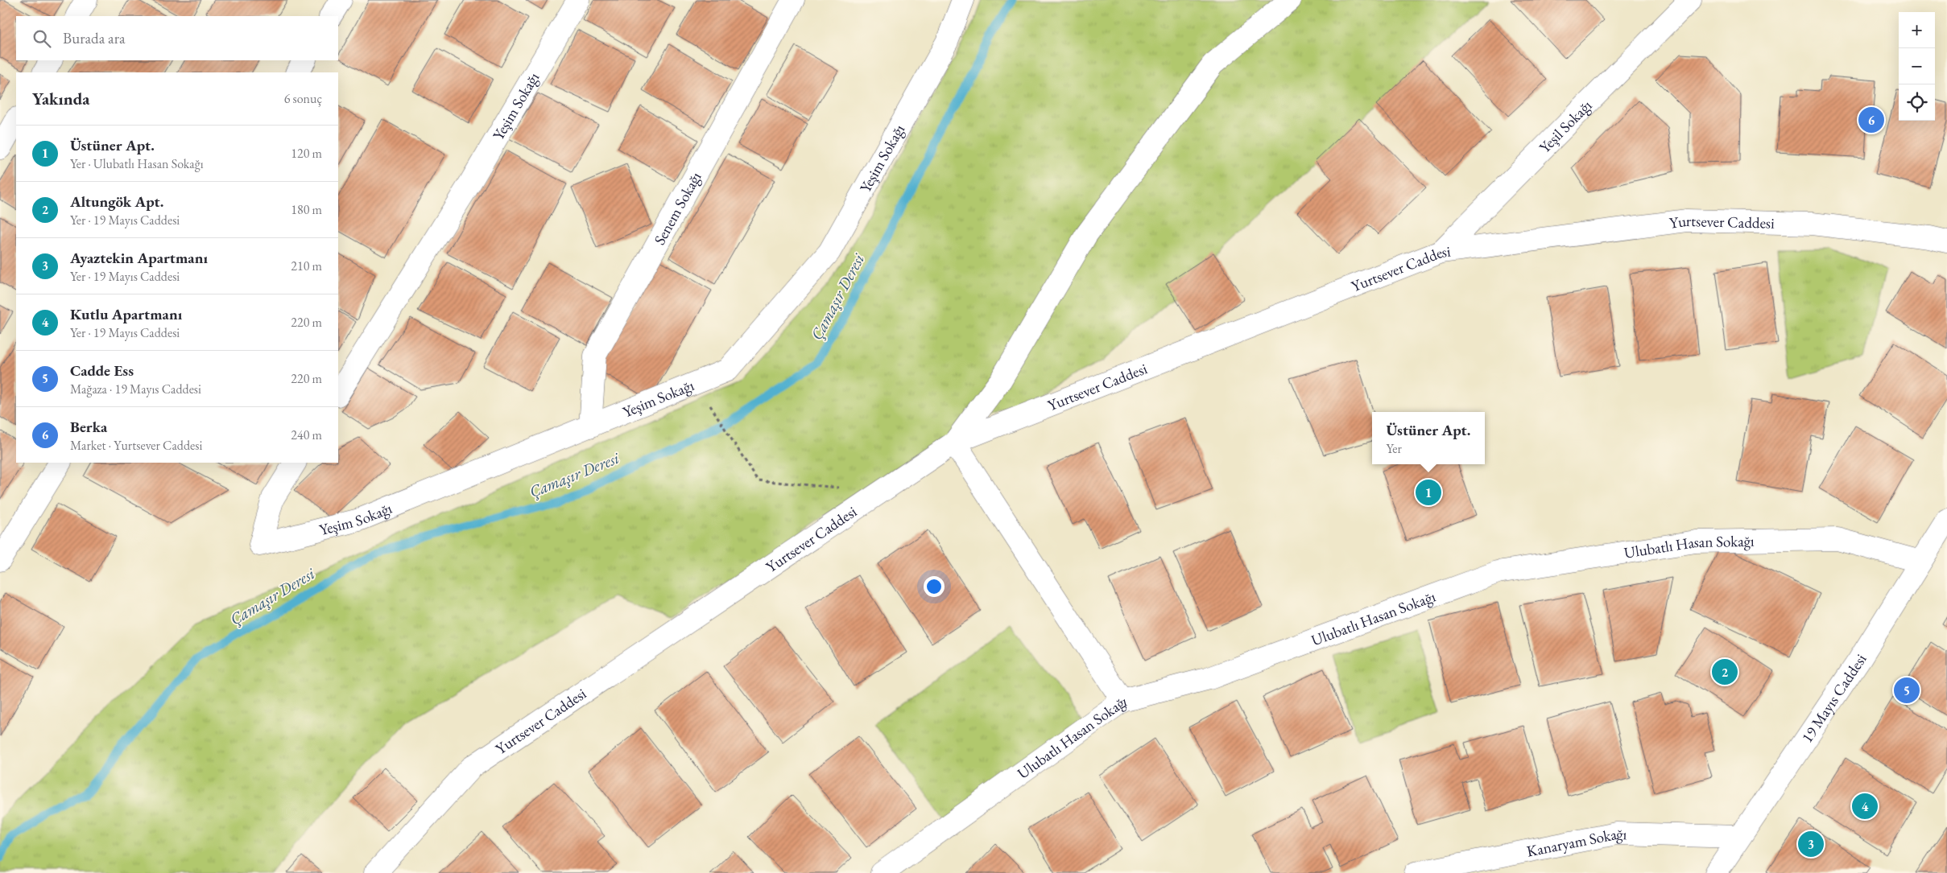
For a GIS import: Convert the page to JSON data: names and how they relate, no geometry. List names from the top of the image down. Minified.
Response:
{"streets":{"street":["Yeşim Sokağı","Yeşil Sokağı","Senem Sokağı","Yurtsever Caddesi","Ulubatlı Hasan Sokağı","19 Mayıs Caddesi","Kanaryam Sokağı"]},"crossings":[["Yeşim Sokağı","Senem Sokağı"],["Yeşil Sokağı","Yurtsever Caddesi"],["Ulubatlı Hasan Sokağı","19 Mayıs Caddesi"],["19 Mayıs Caddesi","Kanaryam Sokağı"]],"water":["Çamaşır Deresi"],"page":{"map_buttons":["+","−"],"search":"Burada ara","heading":["Yakında","6 sonuç"],"pins":["6","1","2","5","4","3"],"list":[{"mark":"1","name":"Üstüner Apt.","note":"Yer · Ulubatlı Hasan Sokağı","value":"120 m"},{"mark":"2","name":"Altungök Apt.","note":"Yer · 19 Mayıs Caddesi","value":"180 m"},{"mark":"3","name":"Ayaztekin Apartmanı","note":"Yer · 19 Mayıs Caddesi","value":"210 m"},{"mark":"4","name":"Kutlu Apartmanı","note":"Yer · 19 Mayıs Caddesi","value":"220 m"},{"mark":"5","name":"Cadde Ess","note":"Mağaza · 19 Mayıs Caddesi","value":"220 m"},{"mark":"6","name":"Berka","note":"Market · Yurtsever Caddesi","value":"240 m"}],"popup":["Üstüner Apt.","Yer"]}}
